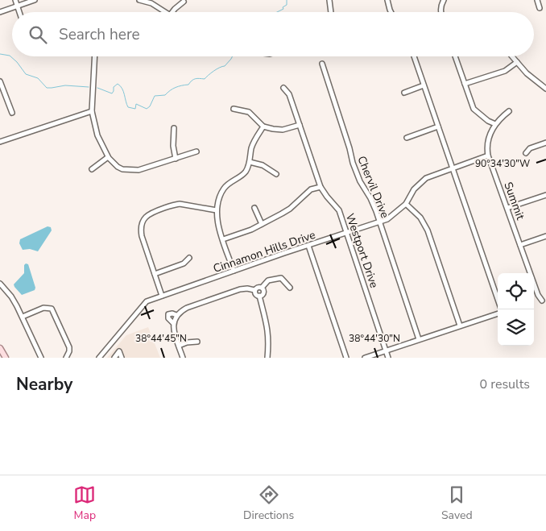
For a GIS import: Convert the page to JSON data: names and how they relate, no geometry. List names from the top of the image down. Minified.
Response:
{"streets":{"street":["Chervil Drive","Summit","Westport Drive","Cinnamon Hills Drive"]},"crossings":[["Chervil Drive","Cinnamon Hills Drive"],["Summit","Cinnamon Hills Drive"],["Westport Drive","Cinnamon Hills Drive"]],"page":{"search":"Search here","heading":["Nearby","0 results"],"nav":["Map","Directions","Saved"]},"coordinates":["90°34'30\"W","38°44'45\"N","38°44'30\"N"]}
